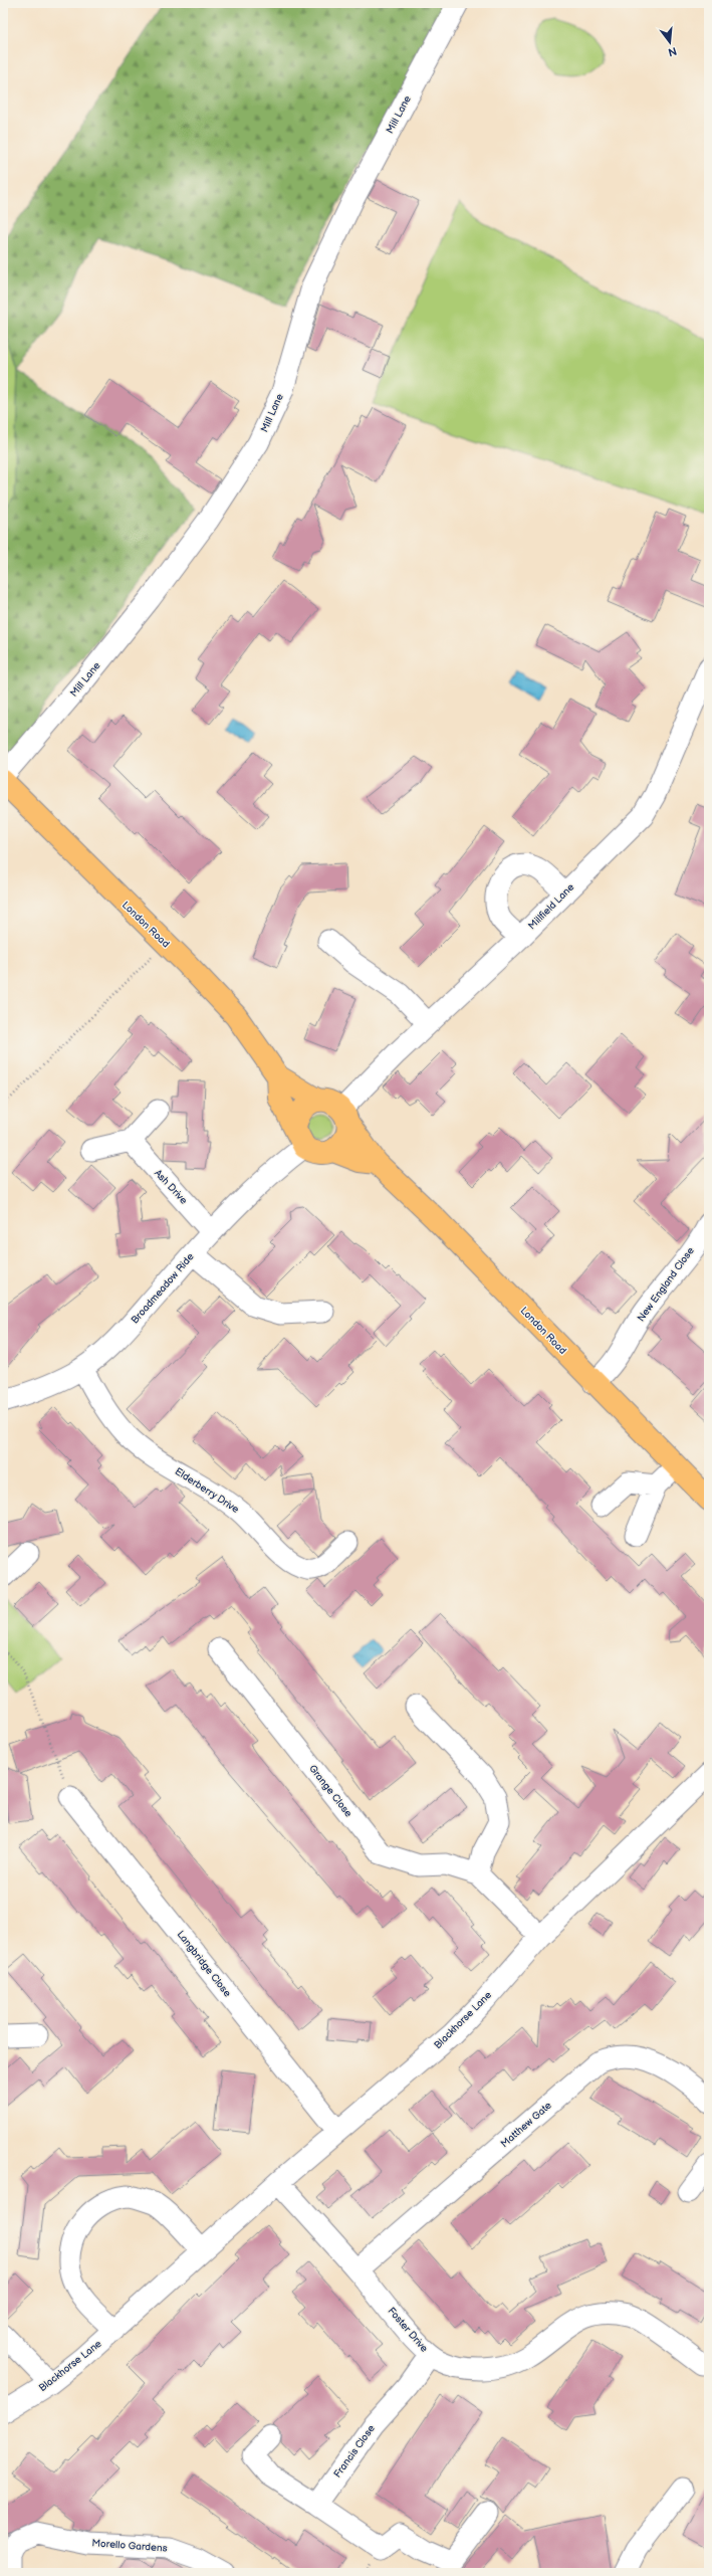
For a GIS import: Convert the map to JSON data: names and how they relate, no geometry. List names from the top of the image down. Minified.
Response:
{"streets":{"main road":["London Road"],"street":["Mill Lane","Millfield Lane","Ash Drive","New England Close","Broadmeadow Ride","Elderberry Drive","Grange Close","Langbridge Close","Blackhorse Lane","Matthew Gate","Foster Drive","Francis Close","Morello Gardens"]},"crossings":[["Millfield Lane","London Road"],["Millfield Lane","Broadmeadow Ride"],["London Road","New England Close"],["London Road","Broadmeadow Ride"],["Ash Drive","Broadmeadow Ride"],["Broadmeadow Ride","Elderberry Drive"],["Grange Close","Blackhorse Lane"],["Langbridge Close","Blackhorse Lane"],["Blackhorse Lane","Foster Drive"],["Matthew Gate","Foster Drive"],["Foster Drive","Francis Close"]],"north":"bottom"}
